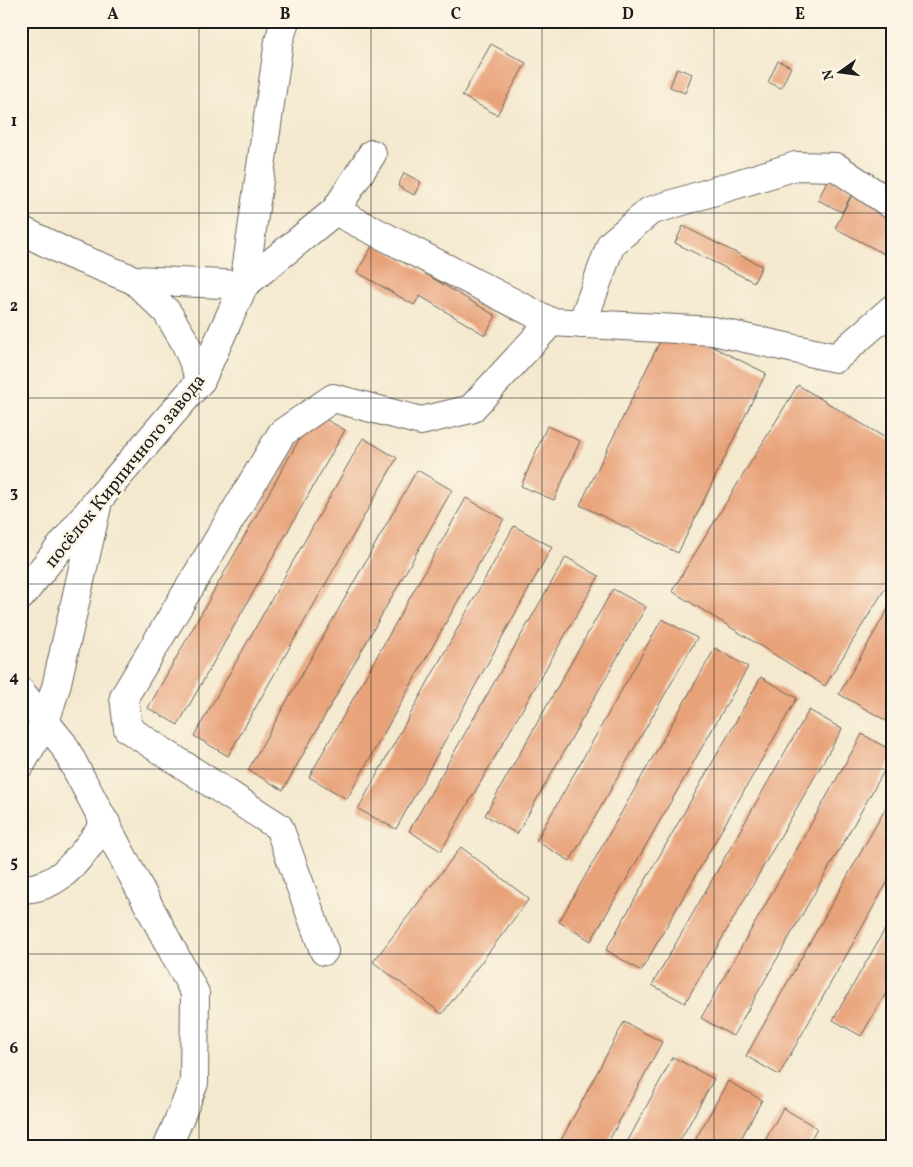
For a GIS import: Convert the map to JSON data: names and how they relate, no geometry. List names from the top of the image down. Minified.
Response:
{"streets":{"street":["посёлок Кирпичного завода"]},"north":"left","grid":{"columns":["A","B","C","D","E"],"rows":["1","2","3","4","5","6"]}}
